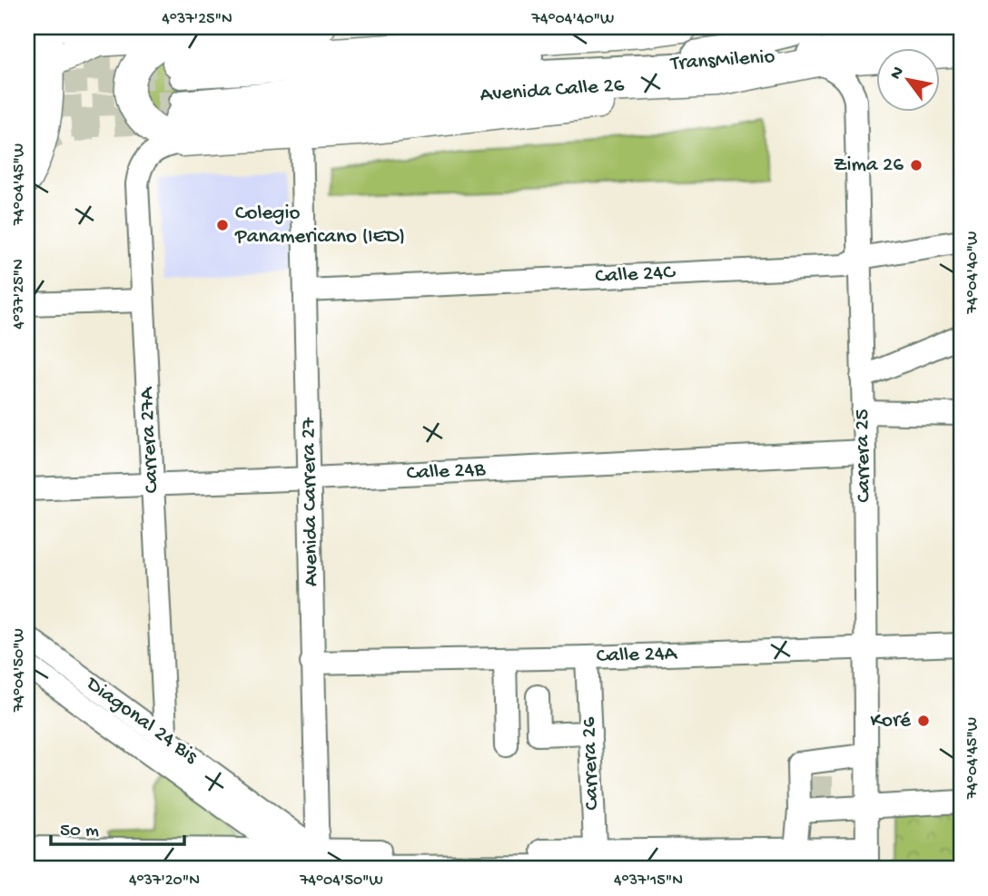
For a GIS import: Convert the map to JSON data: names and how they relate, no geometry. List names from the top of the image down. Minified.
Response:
{"streets":{"main road":["Avenida Calle 26"],"street":["TransMilenio","Calle 24C","Carrera 27A","Carrera 25","Calle 24B","Avenida Carrera 27","Calle 24A","Diagonal 24 Bis","Carrera 26"]},"crossings":[["TransMilenio","Avenida Calle 26"],["TransMilenio","Carrera 27A"],["Avenida Calle 26","Carrera 27A"],["Avenida Calle 26","Carrera 25"],["Calle 24C","Carrera 25"],["Calle 24C","Avenida Carrera 27"],["Carrera 27A","Calle 24B"],["Carrera 27A","Diagonal 24 Bis"],["Carrera 25","Calle 24B"],["Carrera 25","Calle 24A"],["Calle 24B","Avenida Carrera 27"],["Avenida Carrera 27","Calle 24A"],["Avenida Carrera 27","Diagonal 24 Bis"],["Calle 24A","Carrera 26"]],"places":["Zima 26","Colegio Panamericano (IED)","Koré"],"scale_bar":"50 m","north":"top left","coordinates":["4°37'25\"N","74°04'40\"W","74°04'45\"W","74°04'50\"W","4°37'20\"N","4°37'15\"N"]}
